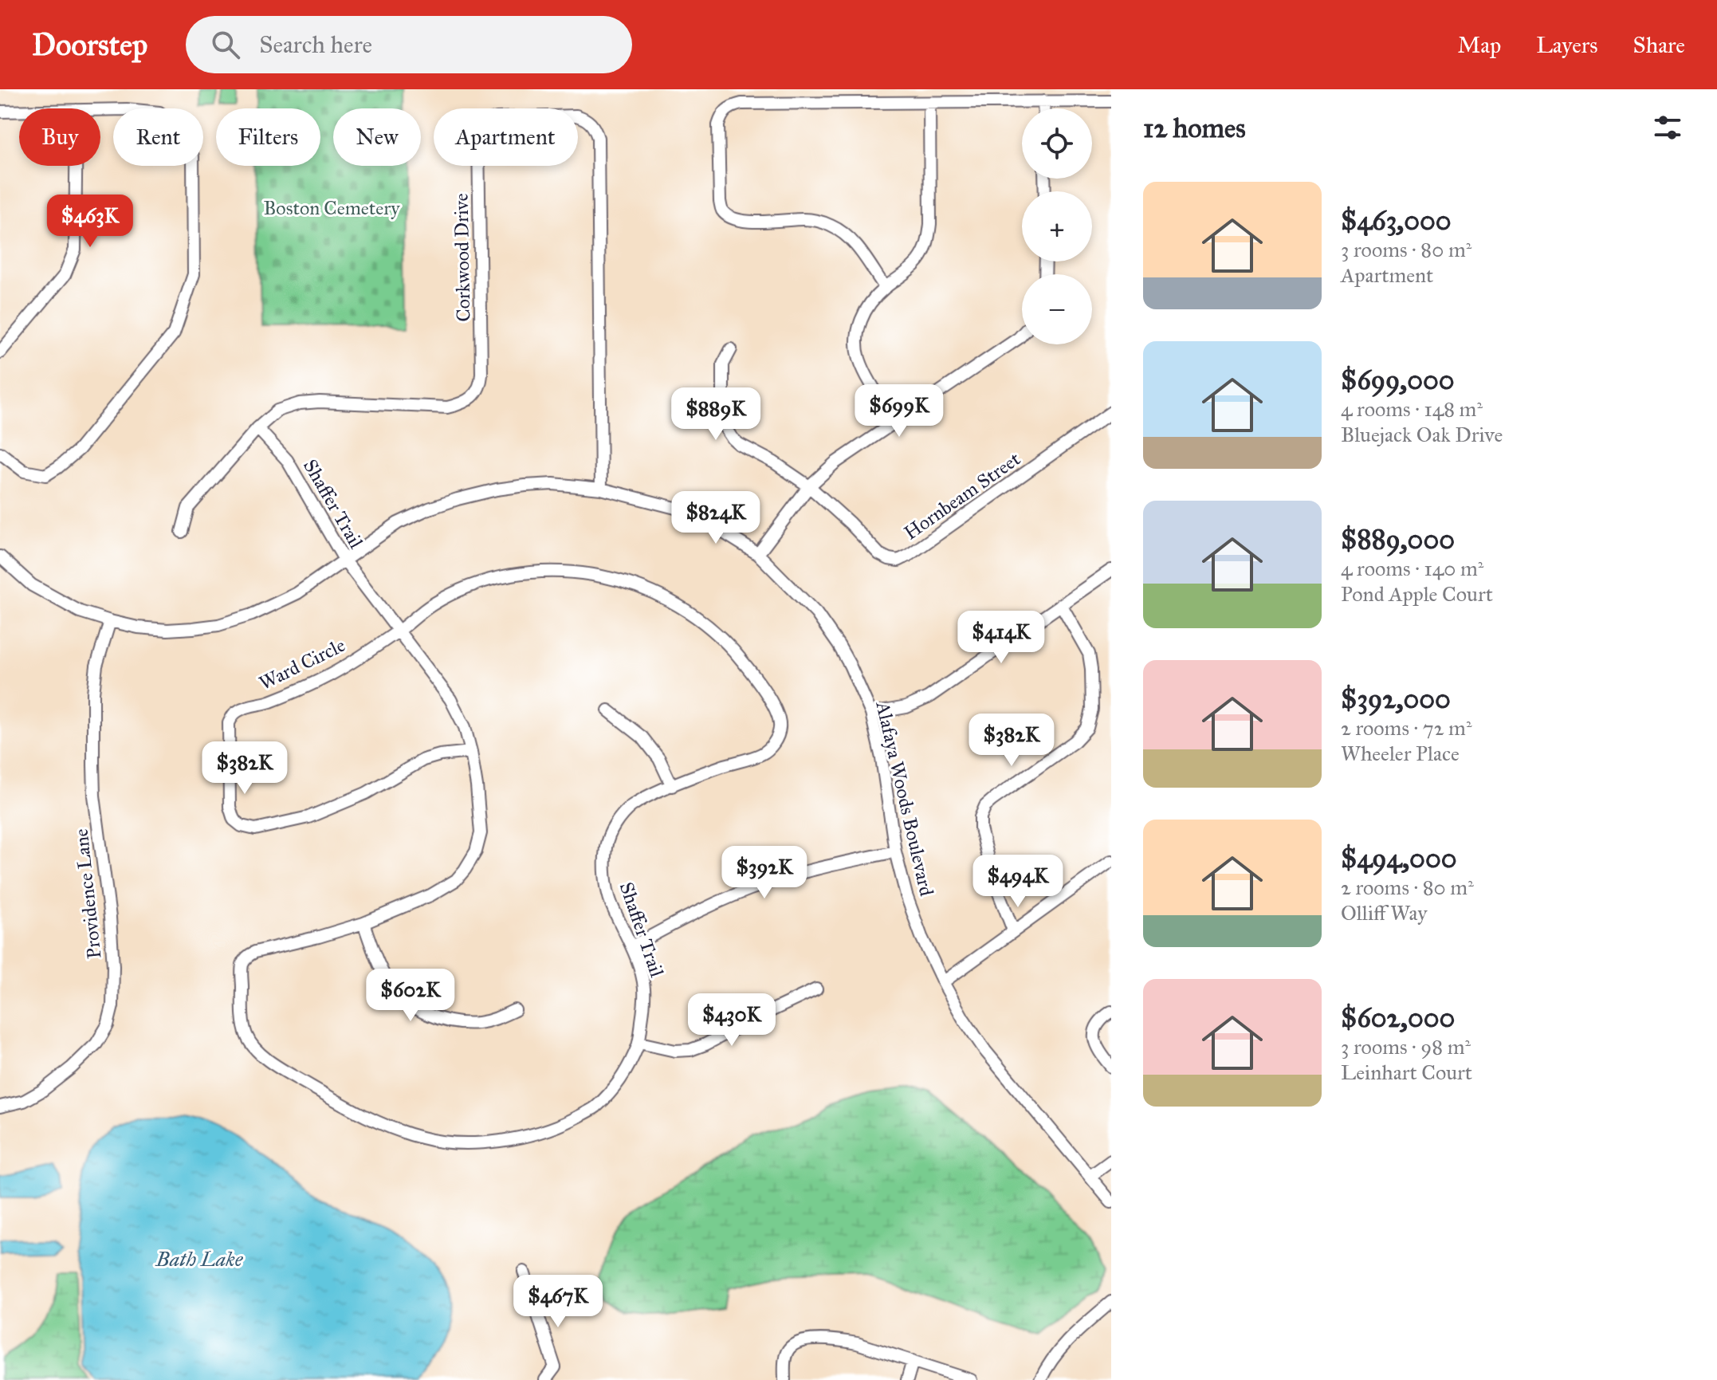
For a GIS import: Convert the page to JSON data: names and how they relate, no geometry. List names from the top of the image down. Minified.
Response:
{"streets":{"street":["Corkwood Drive","Hornbeam Street","Shaffer Trail","Ward Circle","Alafaya Woods Boulevard","Providence Lane"]},"crossings":[["Corkwood Drive","Shaffer Trail"],["Corkwood Drive","Alafaya Woods Boulevard"],["Shaffer Trail","Ward Circle"],["Shaffer Trail","Alafaya Woods Boulevard"],["Alafaya Woods Boulevard","Providence Lane"]],"water":["Bath Lake"],"parks":["Boston Cemetery"],"page":{"header":"Doorstep","search":"Search here","nav":["Map","Layers","Share"],"heading":"12 homes","map_buttons":["+","−"],"chip":["Buy","Rent","Filters","New","Apartment"],"list":[{"name":"$463,000","note":"3 rooms · 80 m² · Apartment"},{"name":"$699,000","note":"4 rooms · 148 m² · Bluejack Oak Drive"},{"name":"$889,000","note":"4 rooms · 140 m² · Pond Apple Court"},{"name":"$392,000","note":"2 rooms · 72 m² · Wheeler Place"},{"name":"$494,000","note":"2 rooms · 80 m² · Olliff Way"},{"name":"$602,000","note":"3 rooms · 98 m² · Leinhart Court"}],"price":["$463K","$699K","$889K","$824K","$414K","$382K","$382K","$392K","$494K","$602K","$430K","$467K"]}}
